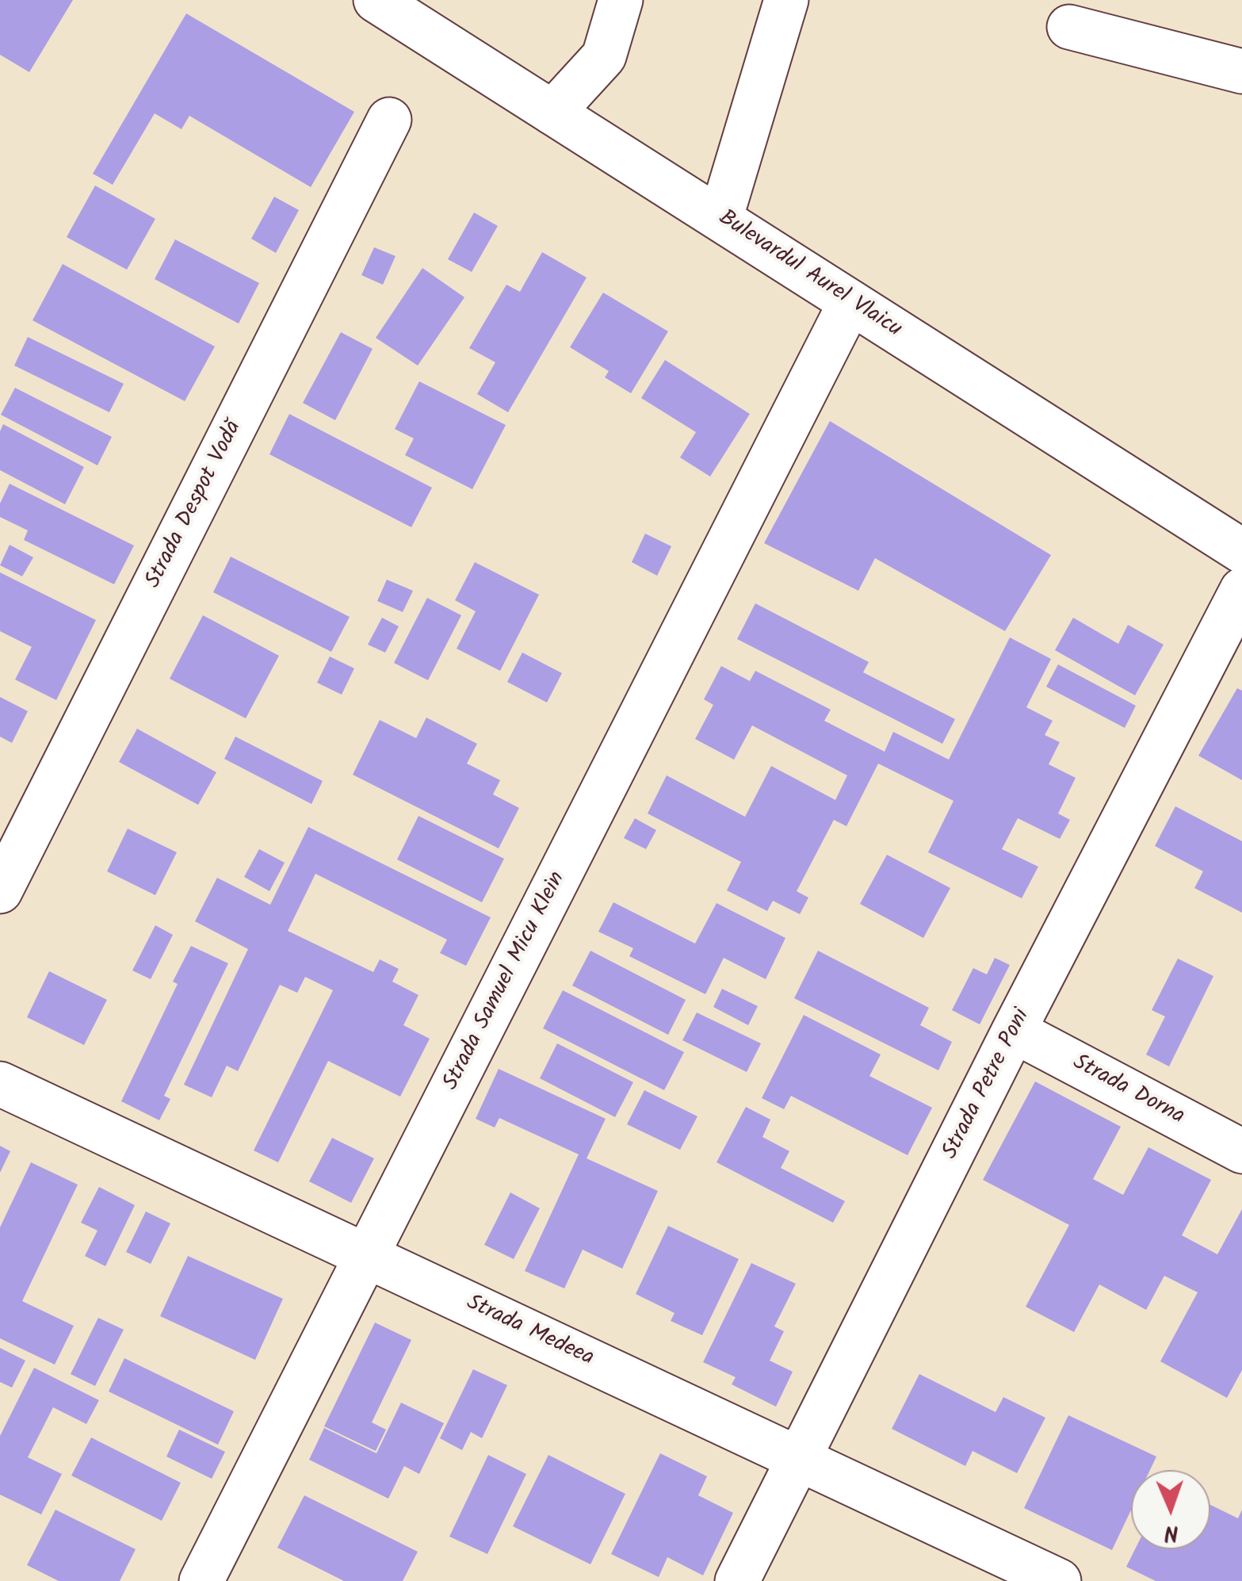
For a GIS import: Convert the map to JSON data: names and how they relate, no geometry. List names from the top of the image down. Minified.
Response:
{"streets":{"street":["Bulevardul Aurel Vlaicu","Strada Despot Vodă","Strada Samuel Micu Klein","Strada Petre Poni","Strada Dorna","Strada Medeea"]},"crossings":[["Bulevardul Aurel Vlaicu","Strada Samuel Micu Klein"],["Strada Samuel Micu Klein","Strada Medeea"],["Strada Petre Poni","Strada Dorna"],["Strada Petre Poni","Strada Medeea"]],"north":"bottom"}
